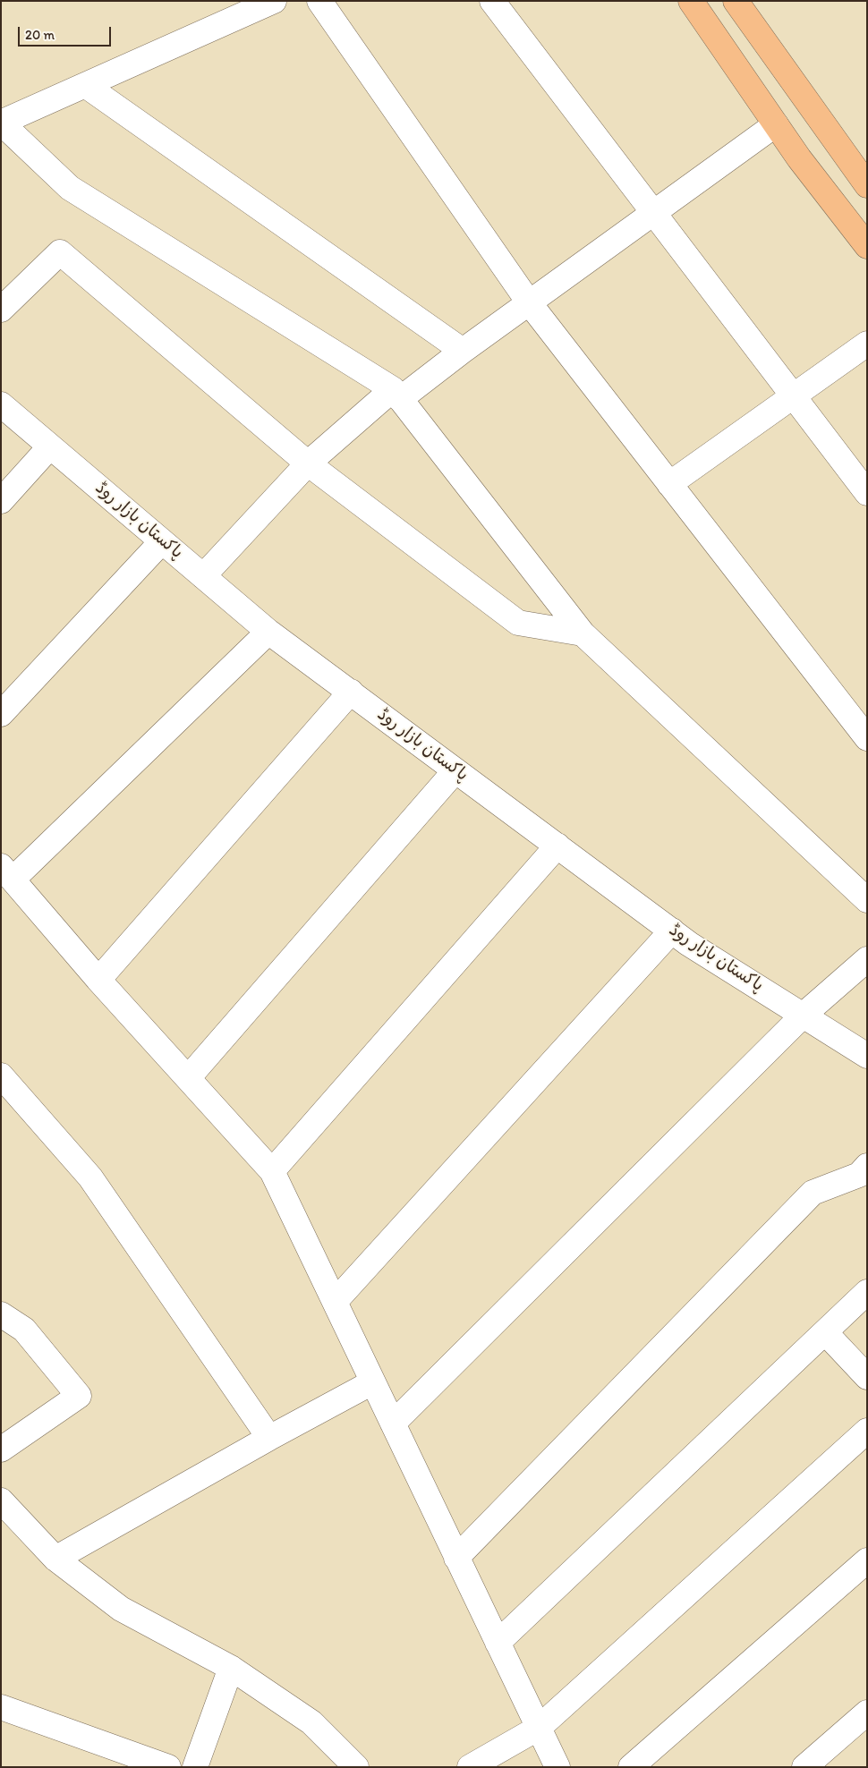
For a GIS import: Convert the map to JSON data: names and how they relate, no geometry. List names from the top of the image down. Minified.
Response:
{"streets":{"street":["پاکستان بازار روڈ"]},"scale_bar":"20 m"}
